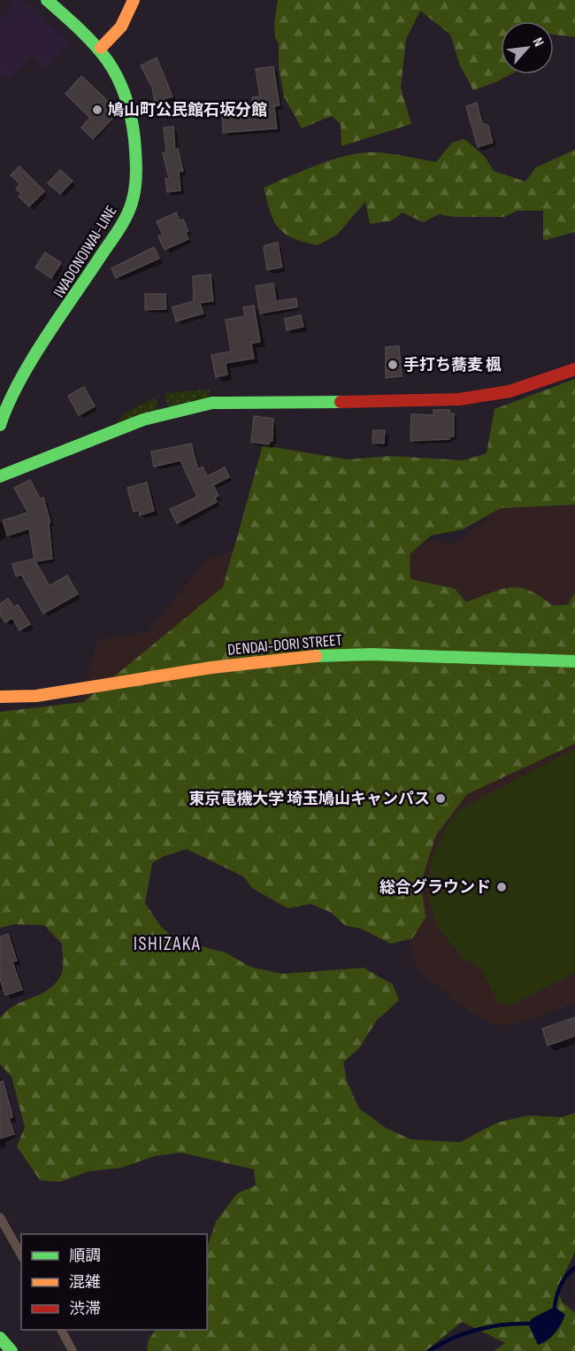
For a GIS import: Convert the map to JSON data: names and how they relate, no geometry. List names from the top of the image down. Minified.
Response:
{"streets":{"street":["IWADONOIWAI-LINE","DENDAI-DORI STREET"]},"districts":["ISHIZAKA"],"places":["鳩山町公民館石坂分館","手打ち蕎麦 楓","東京電機大学 埼玉鳩山キャンパス","総合グラウンド"],"legend":["順調","混雑","渋滞"],"north":"top right"}
